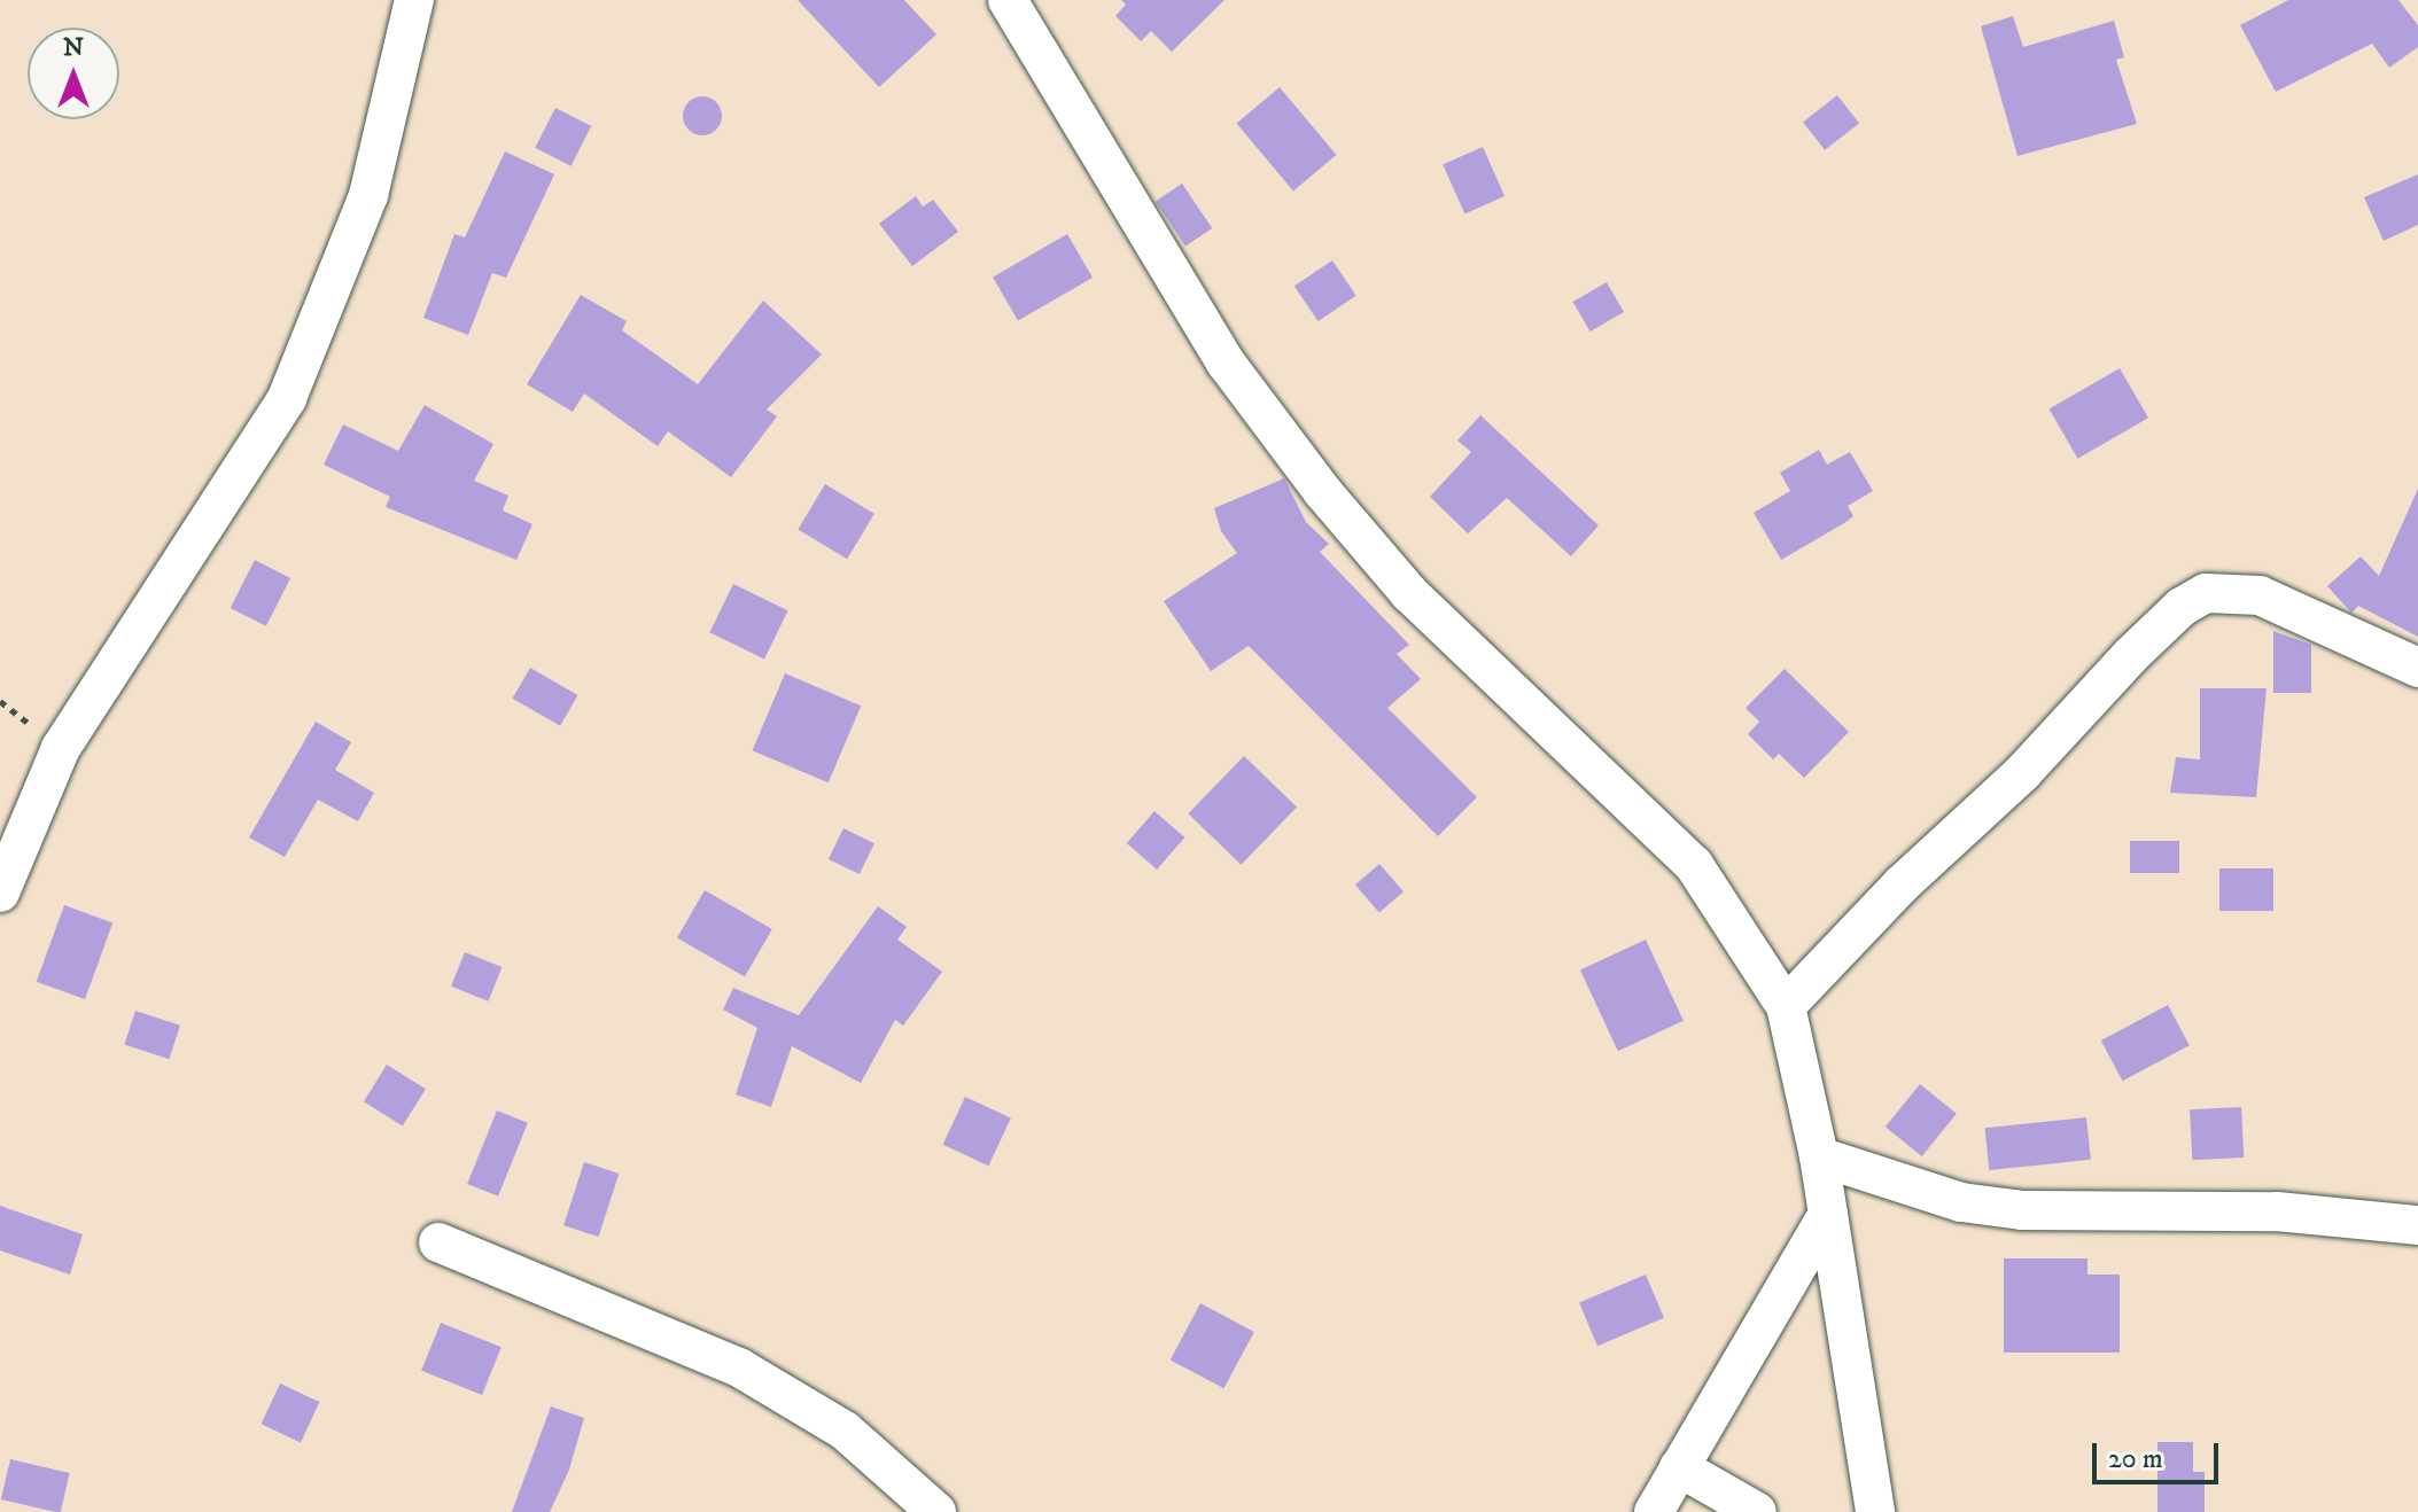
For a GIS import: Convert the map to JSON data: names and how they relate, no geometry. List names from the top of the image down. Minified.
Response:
{"scale_bar":"20 m","north":"top"}
